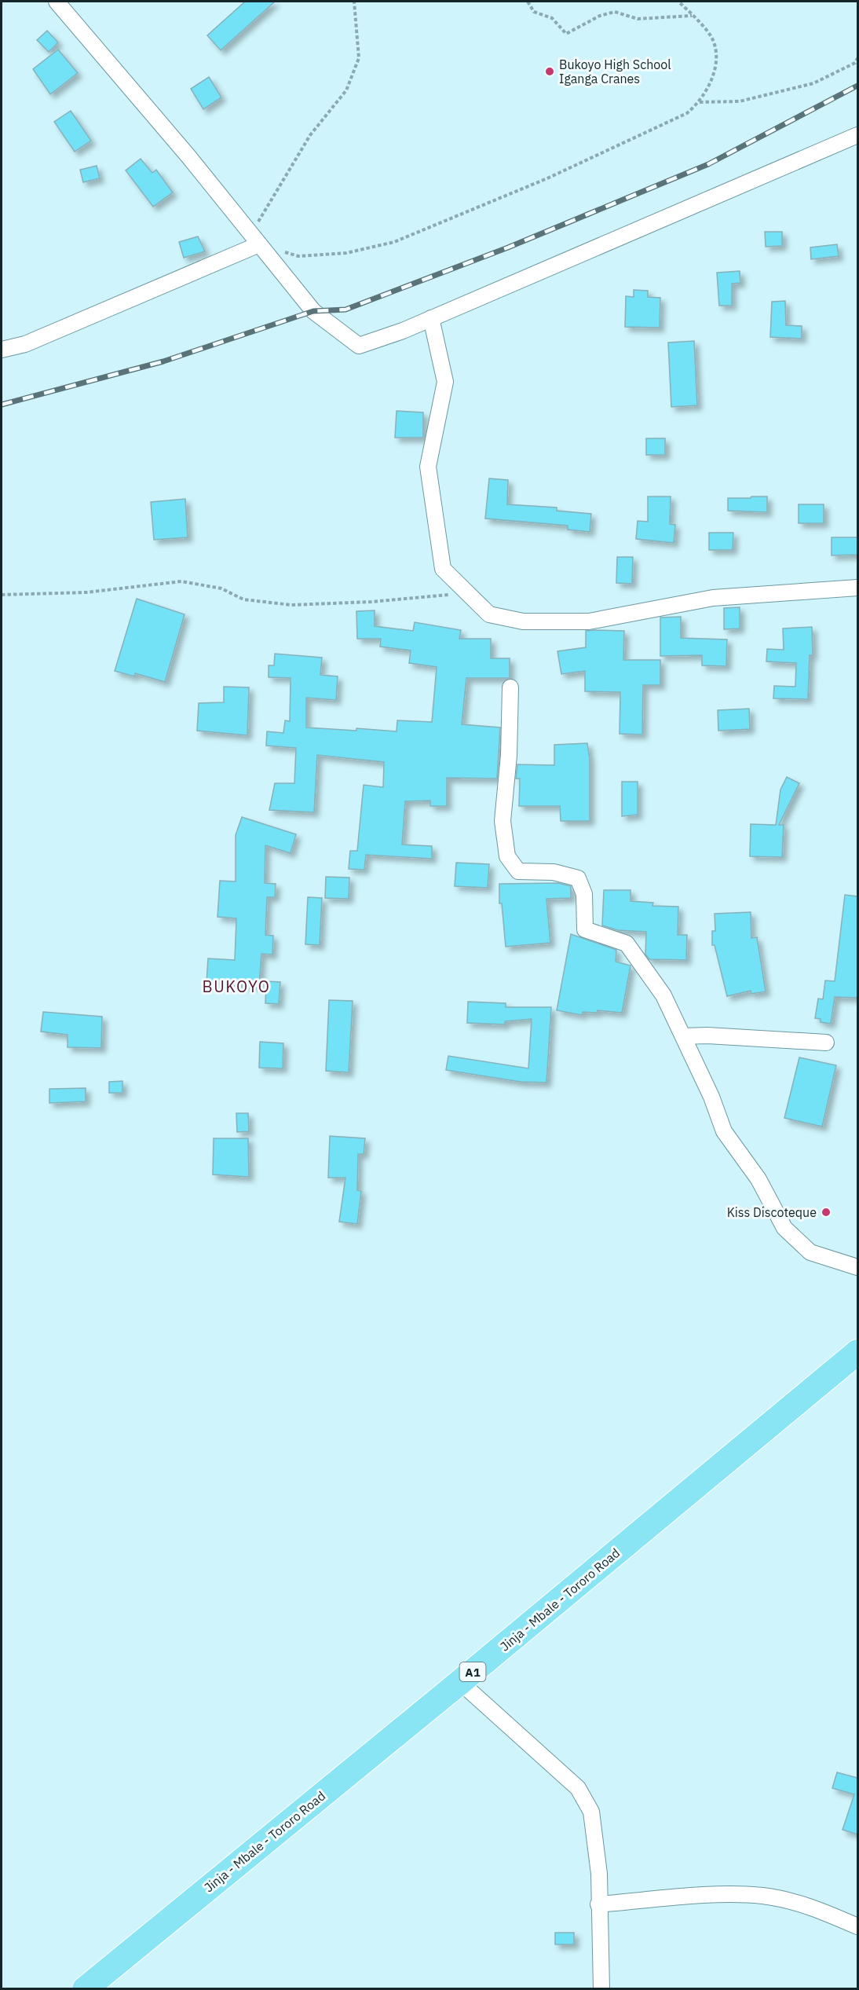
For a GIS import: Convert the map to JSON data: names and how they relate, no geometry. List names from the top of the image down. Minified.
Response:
{"streets":{"main road":["Jinja - Mbale - Tororo Road","A1"]},"districts":["BUKOYO"],"places":["Bukoyo High School Iganga Cranes","Kiss Discoteque"]}
